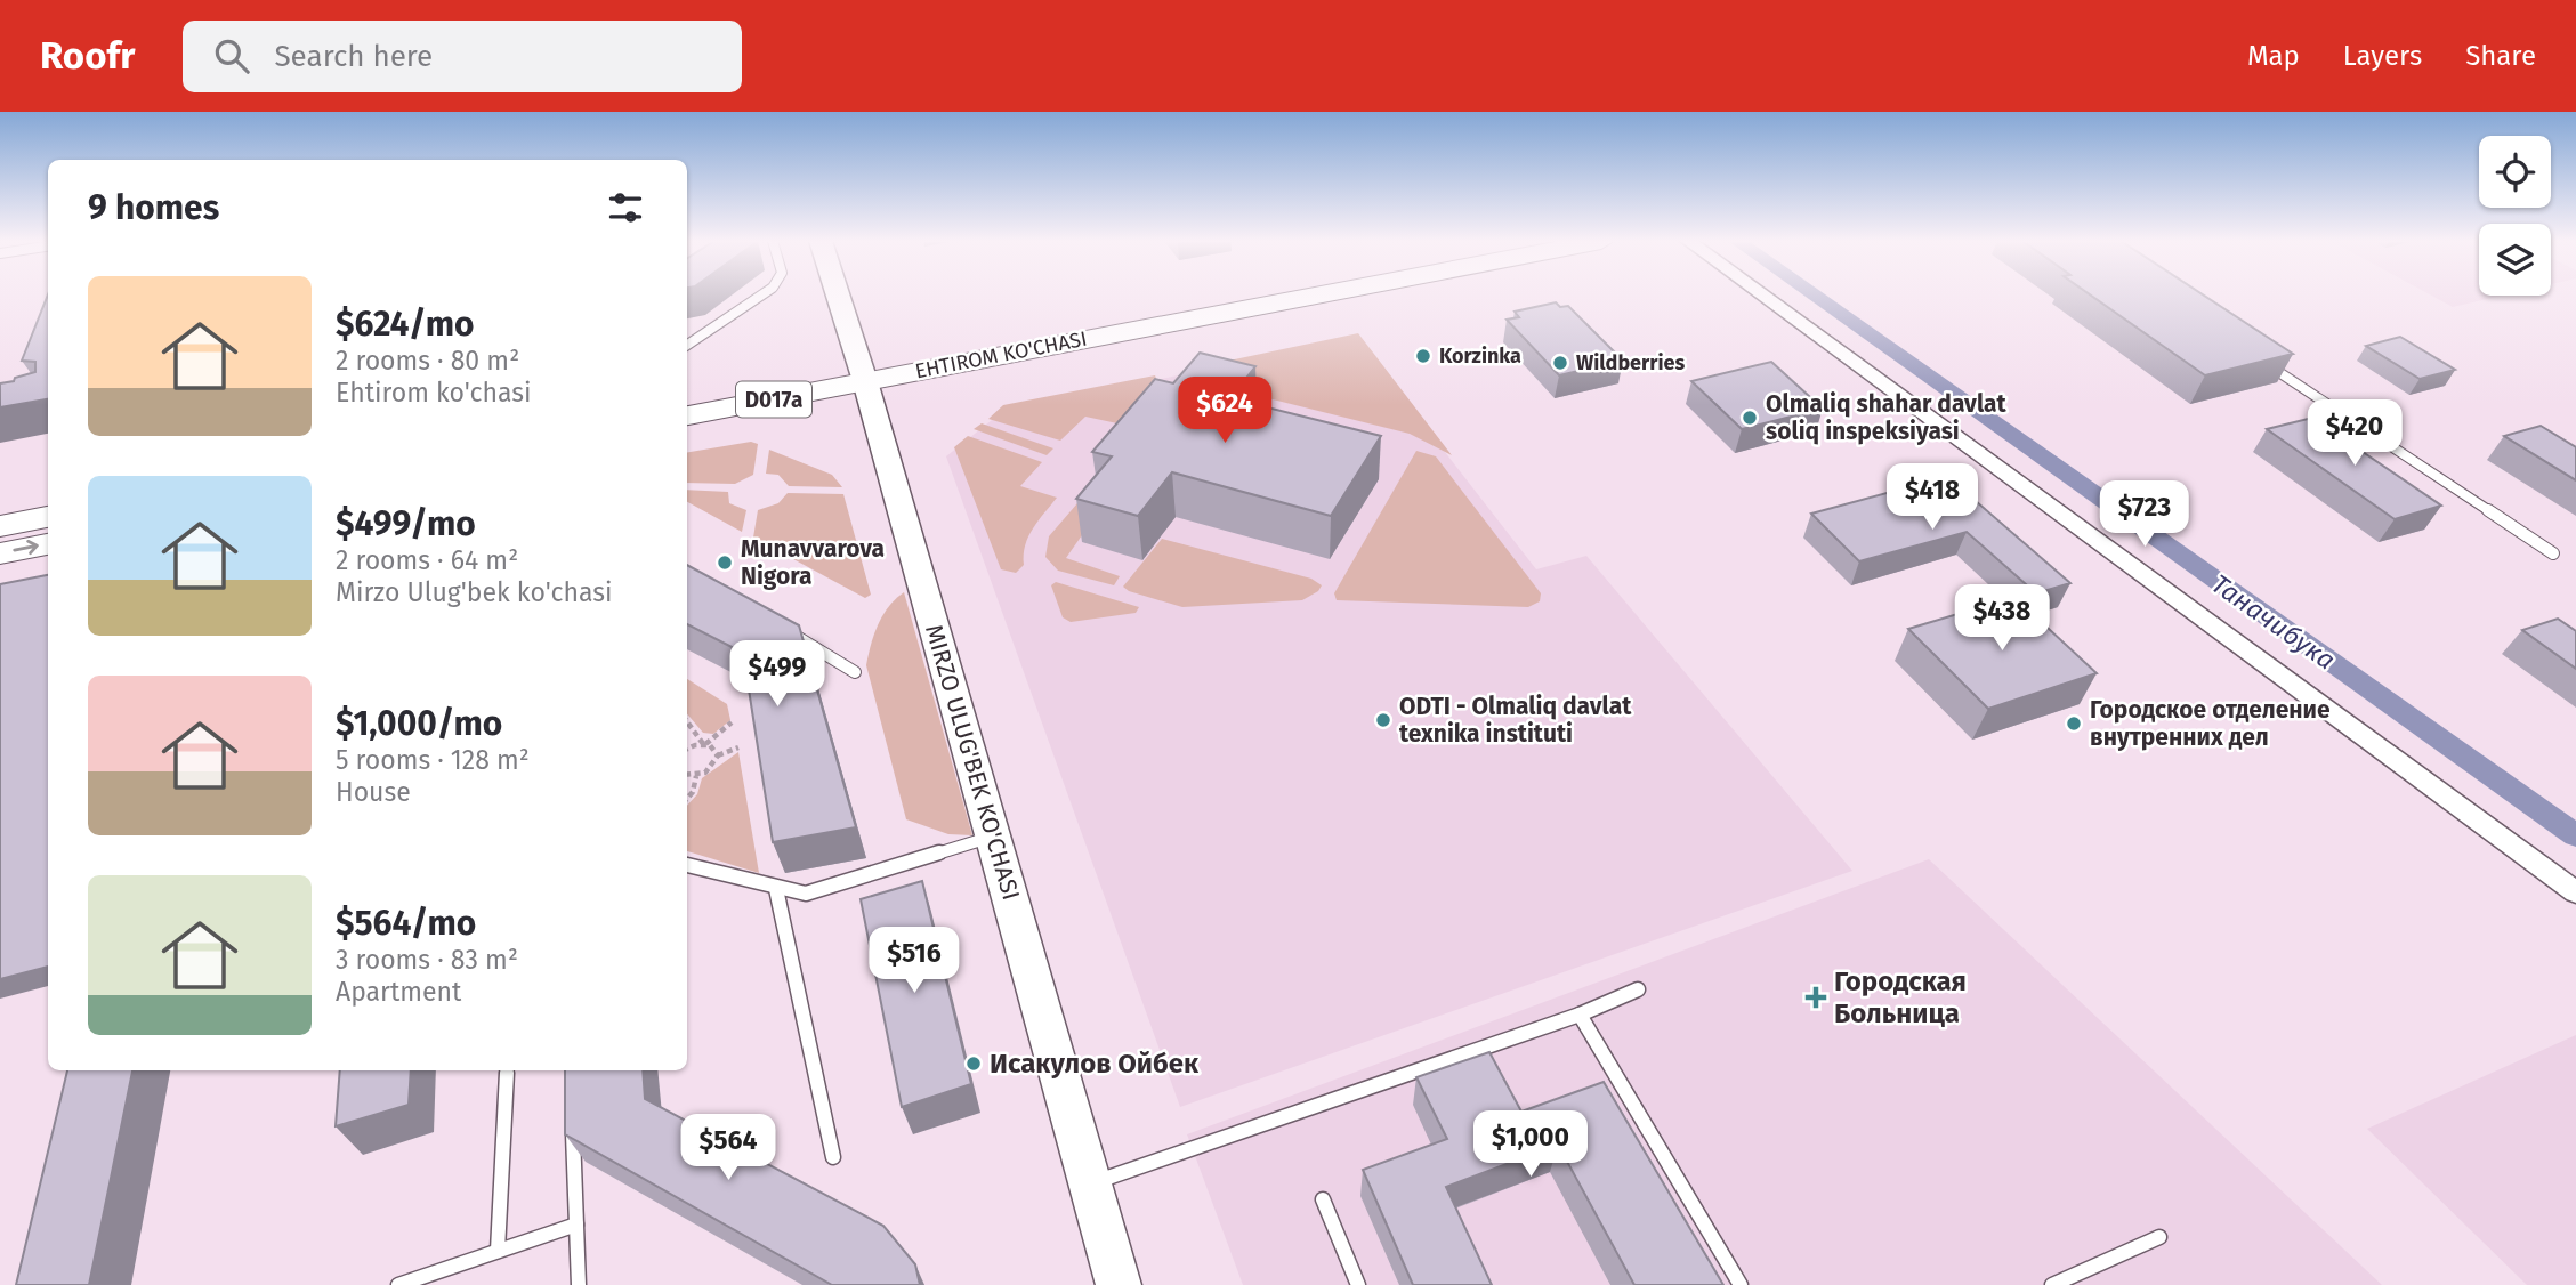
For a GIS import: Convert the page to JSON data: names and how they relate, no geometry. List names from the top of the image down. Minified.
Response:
{"streets":{"main road":["EHTIROM KO'CHASI","D017a","MIRZO ULUG'BEK KO'CHASI"]},"crossings":[["EHTIROM KO'CHASI","MIRZO ULUG'BEK KO'CHASI"]],"water":["Таначибука"],"places":{"other":["Korzinka","Wildberries","Olmaliq shahar davlat soliq inspeksiyasi","Munavvarova Nigora","ODTI - Olmaliq davlat texnika instituti","Городское отделение внутренних дел","Исакулов Ойбек"],"health":["Городская Больница"]},"page":{"header":"Roofr","search":"Search here","nav":["Map","Layers","Share"],"heading":"9 homes","list":[{"name":"$624/mo","note":"2 rooms · 80 m² · Ehtirom ko'chasi"},{"name":"$499/mo","note":"2 rooms · 64 m² · Mirzo Ulug'bek ko'chasi"},{"name":"$1,000/mo","note":"5 rooms · 128 m² · House"},{"name":"$564/mo","note":"3 rooms · 83 m² · Apartment"}],"price":["$624","$420","$418","$723","$438","$499","$516","$1,000","$564"]}}
